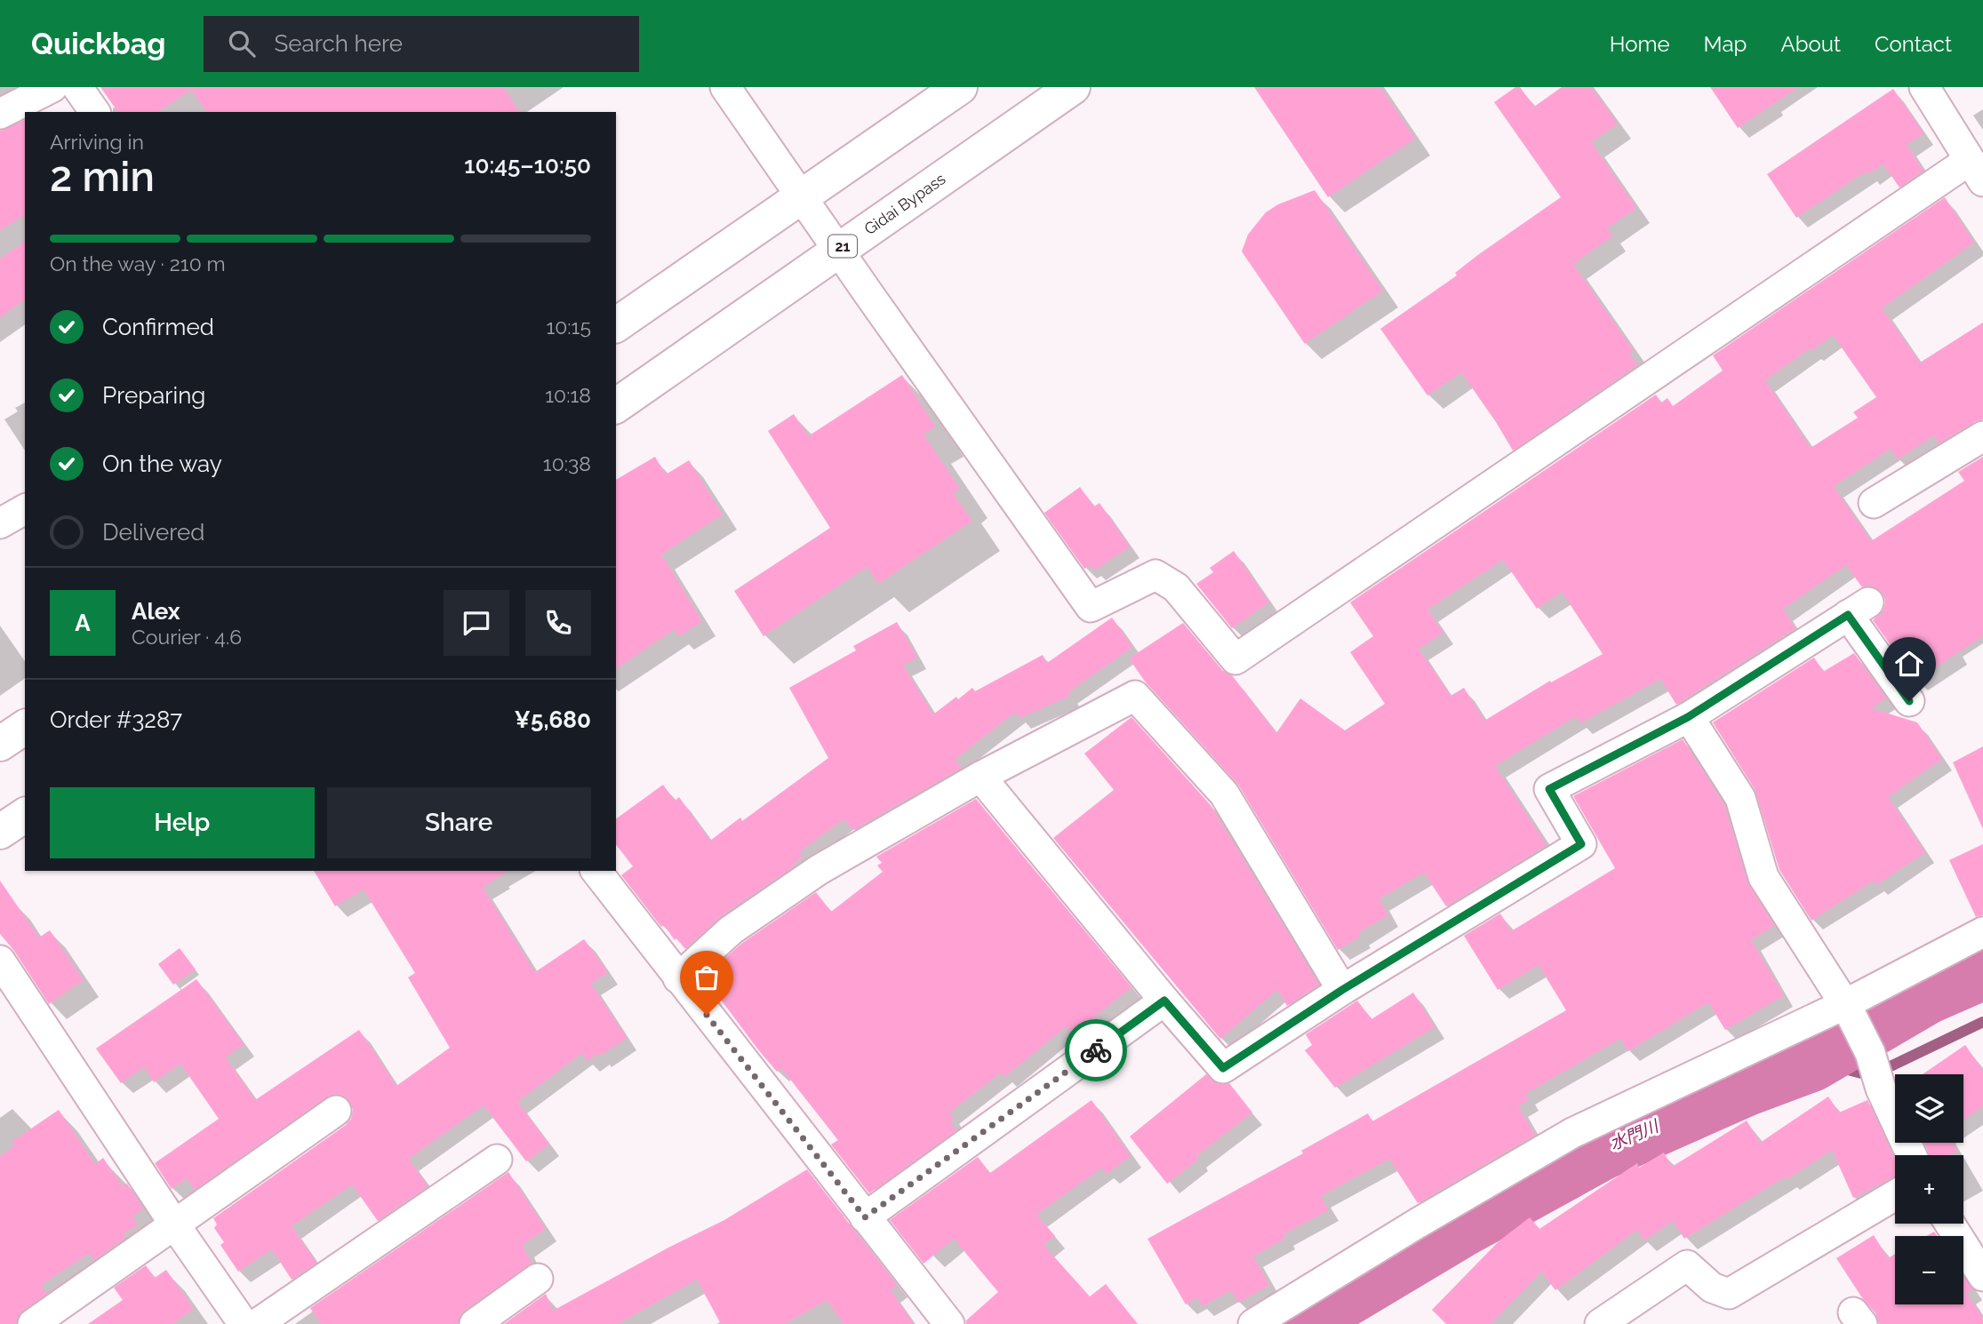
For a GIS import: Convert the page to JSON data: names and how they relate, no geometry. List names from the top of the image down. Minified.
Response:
{"streets":{"highway":["Gidai Bypass","21"]},"water":["水門川"],"page":{"header":"Quickbag","search":"Search here","nav":["Home","Map","About","Contact"],"heading":["2 min","Arriving in","10:45–10:50"],"panel":["Alex","Courier · 4.6","Order #3287","¥5,680"],"bar":"On the way · 210 m","list":[["Confirmed","10:15"],["Preparing","10:18"],["On the way","10:38"],"Delivered"],"round":"A","buttons":["Help","Share"],"map_buttons":["+","−"]}}
